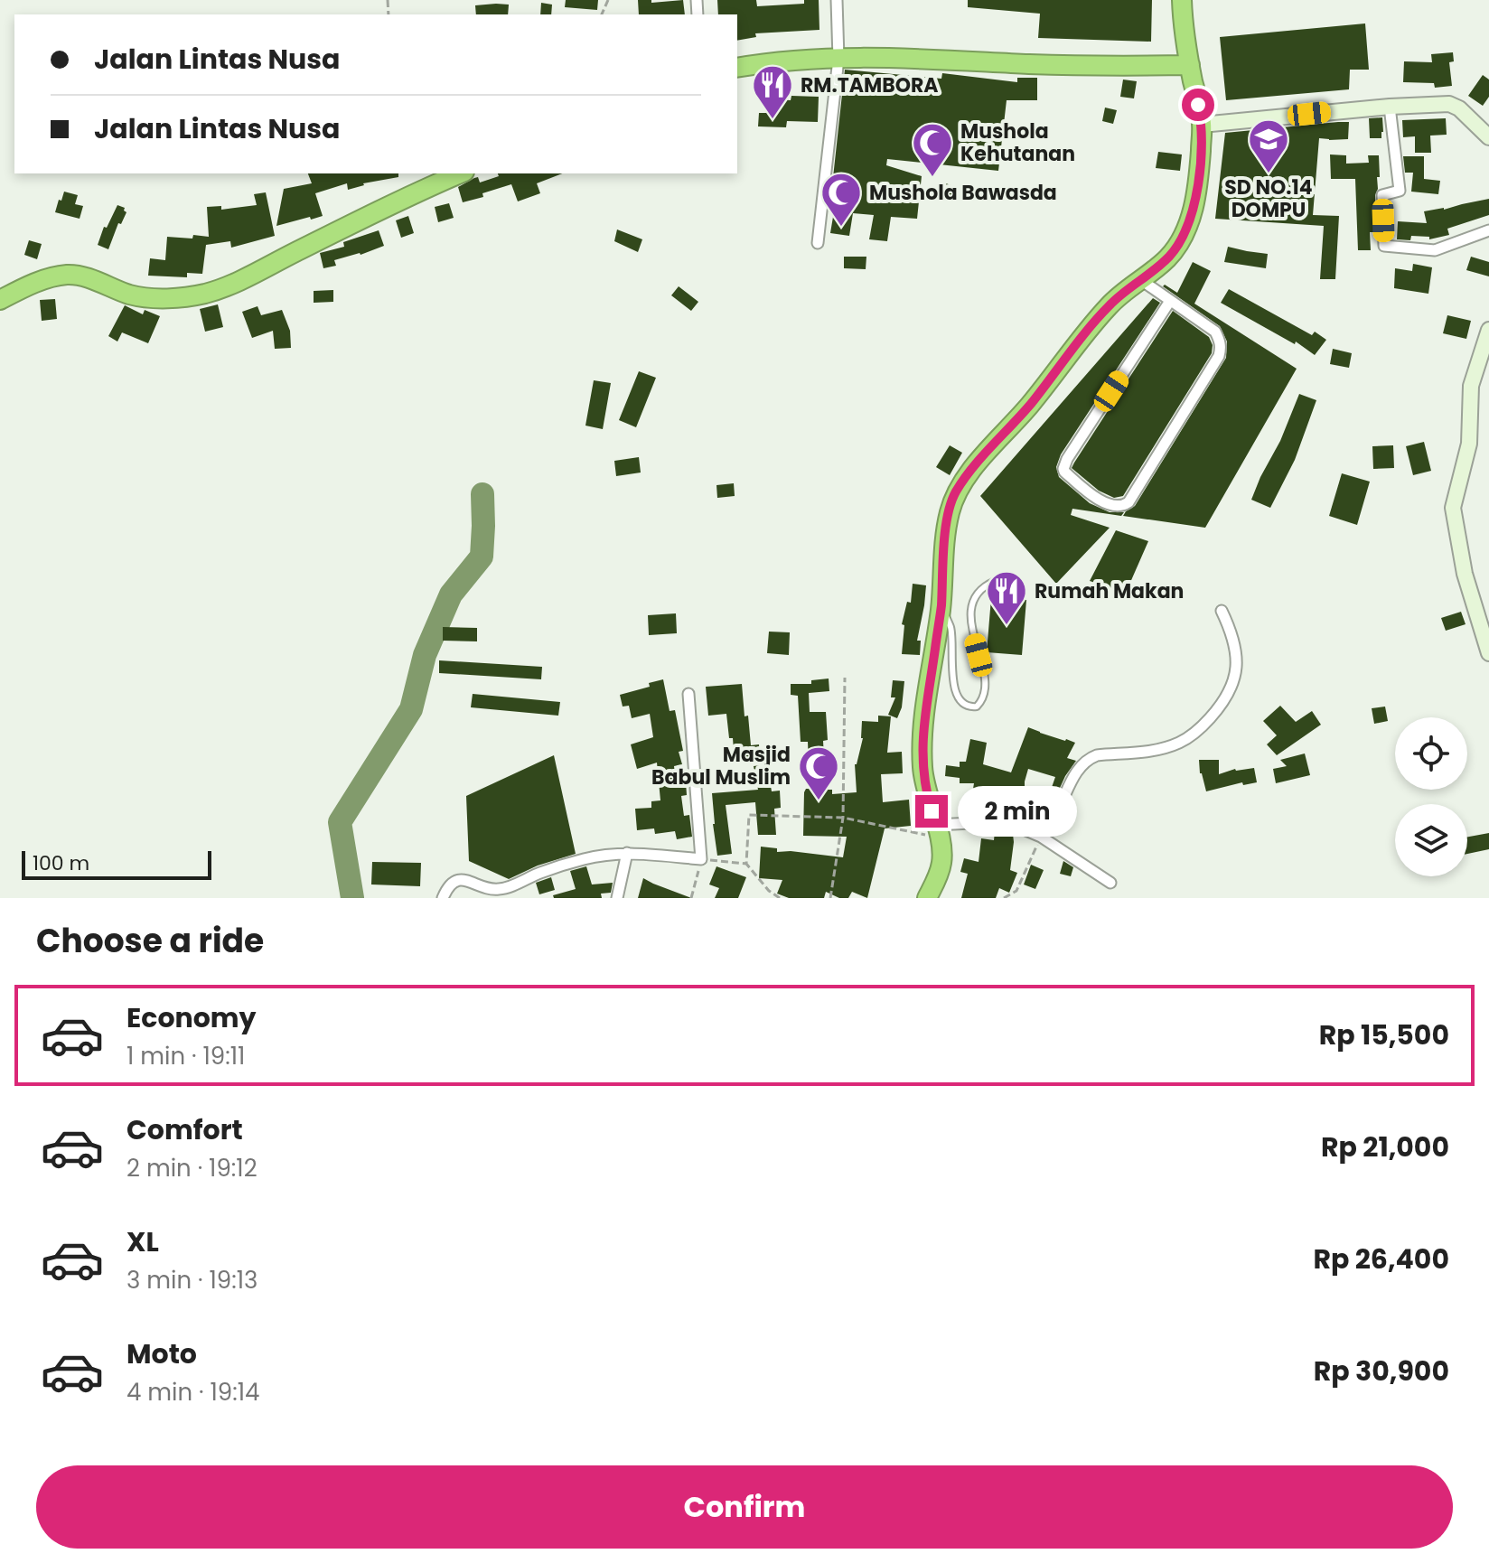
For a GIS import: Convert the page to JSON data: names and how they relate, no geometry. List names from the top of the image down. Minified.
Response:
{"places":{"restaurant":["RM.TAMBORA","Rumah Makan"],"school or university":["SD NO.14 DOMPU"],"mosque":["Mushola Kehutanan","Mushola Bawasda","Masjid Babul Muslim"]},"scale_bar":"100 m","page":{"banner":["Jalan Lintas Nusa","Jalan Lintas Nusa"],"bubble":"2 min","scale":"100 m","heading":"Choose a ride","list":[{"name":"Economy","note":"1 min · 19:11","value":"Rp 15,500"},{"name":"Comfort","note":"2 min · 19:12","value":"Rp 21,000"},{"name":"XL","note":"3 min · 19:13","value":"Rp 26,400"},{"name":"Moto","note":"4 min · 19:14","value":"Rp 30,900"}],"buttons":"Confirm"}}
